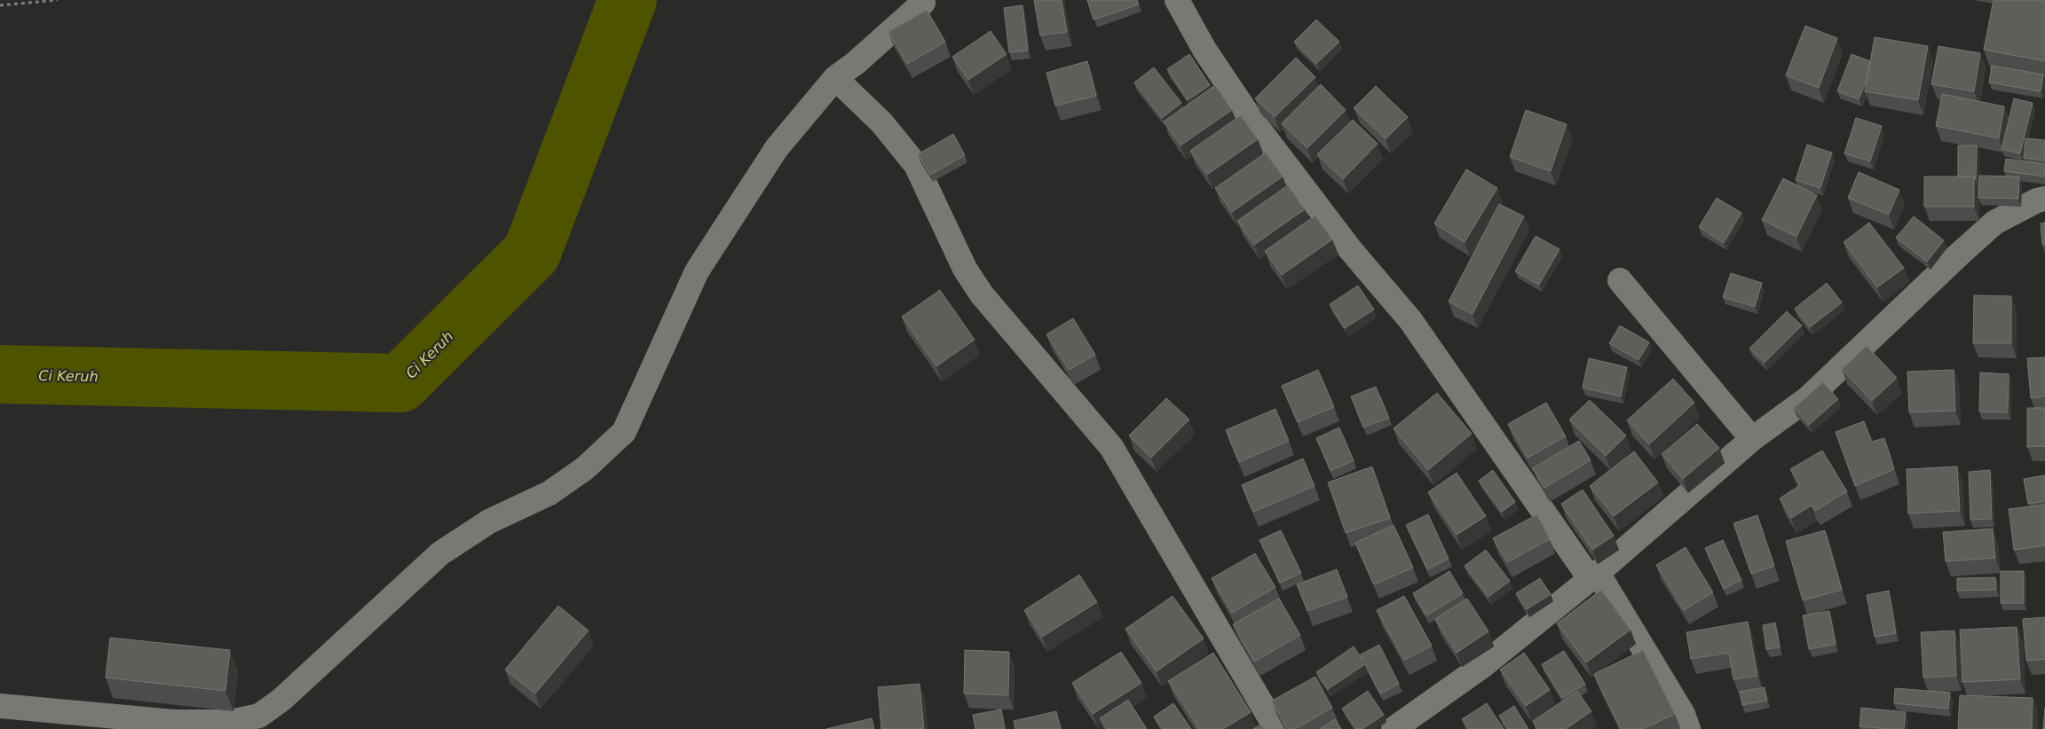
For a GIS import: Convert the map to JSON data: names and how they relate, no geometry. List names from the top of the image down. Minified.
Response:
{"water":["Ci Keruh"]}
